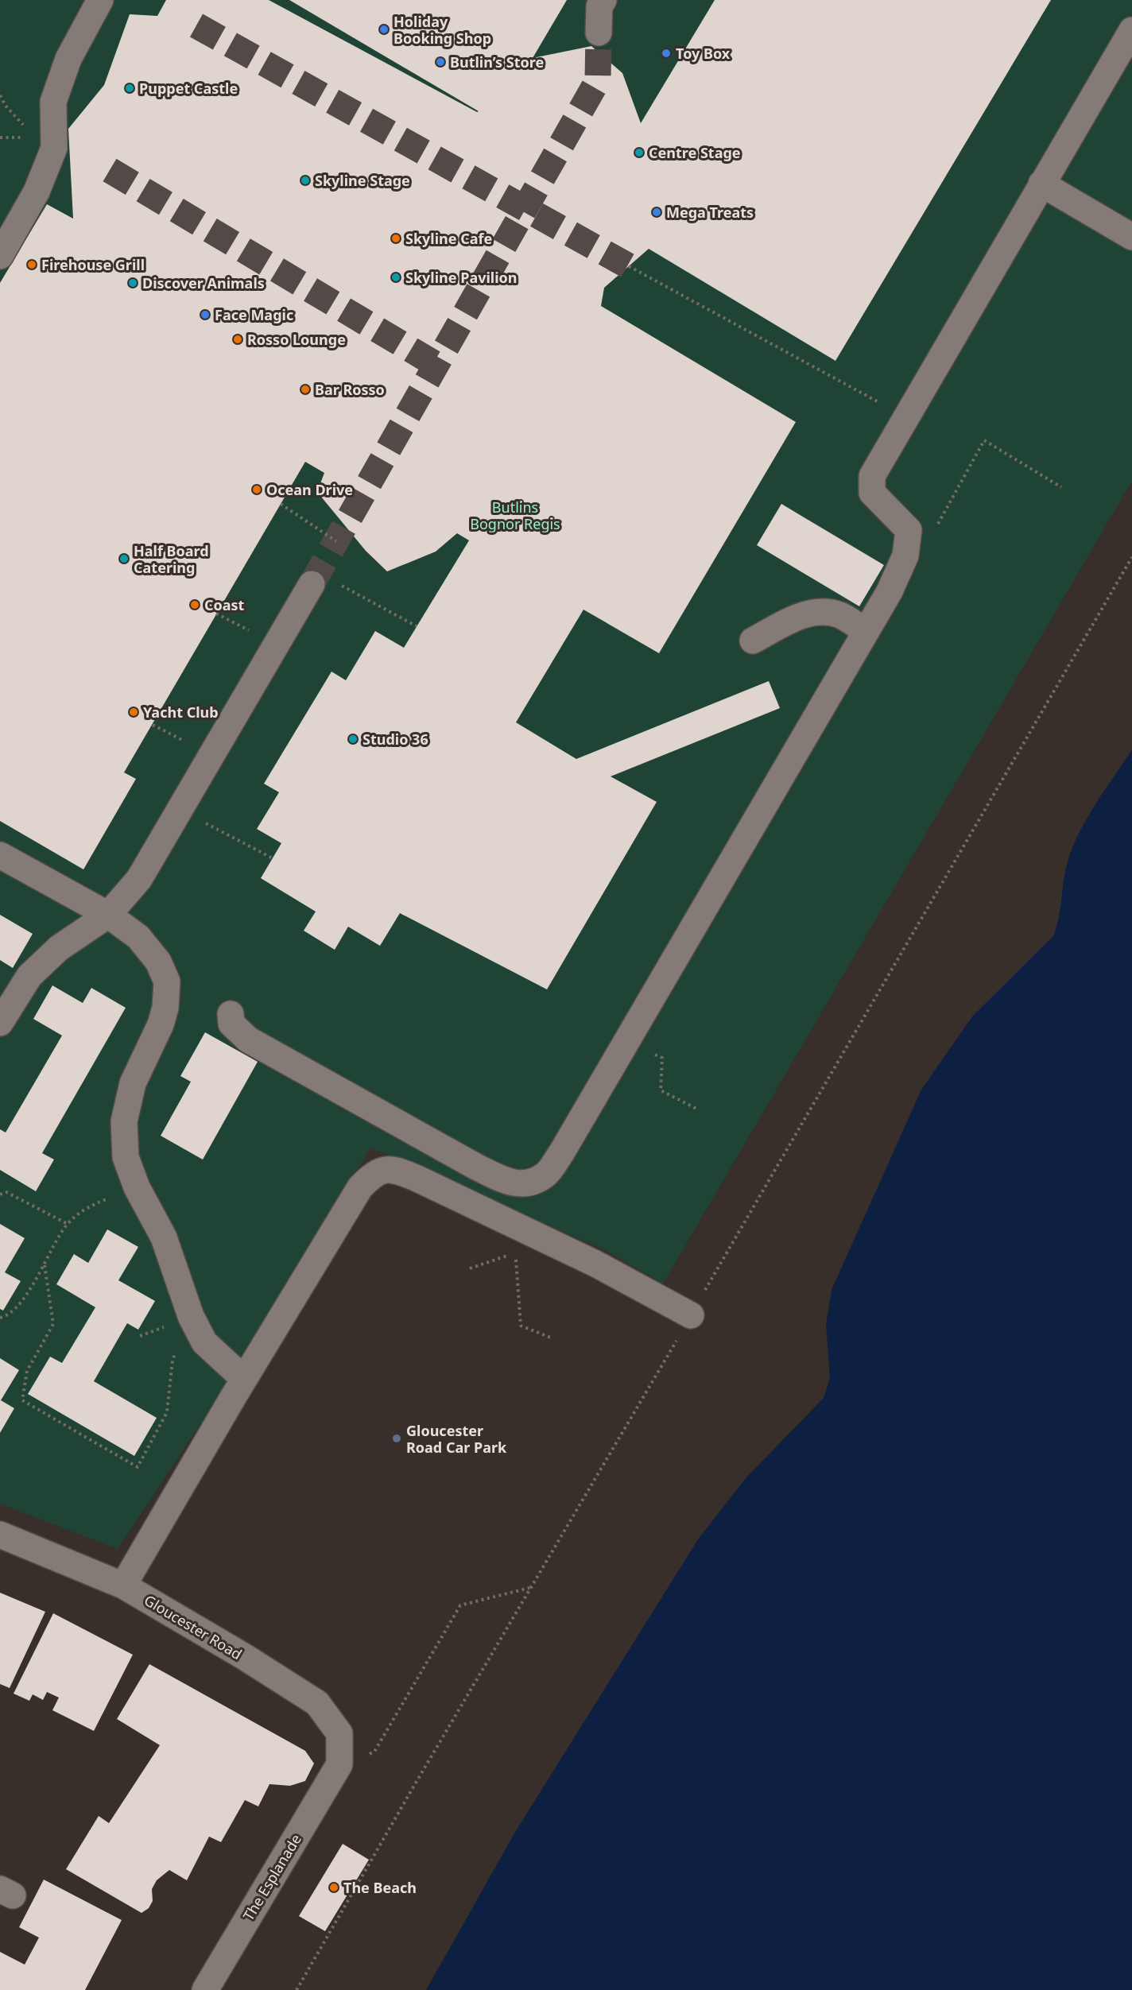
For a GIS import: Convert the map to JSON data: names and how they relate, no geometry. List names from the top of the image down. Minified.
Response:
{"streets":{"street":["Gloucester Road","The Esplanade"]},"crossings":[["Gloucester Road","The Esplanade"]],"parks":["Butlins Bognor Regis"],"places":["Holiday Booking Shop","Toy Box","Butlin’s Store","Puppet Castle","Centre Stage","Skyline Stage","Mega Treats","Skyline Cafe","Firehouse Grill","Skyline Pavilion","Discover Animals","Face Magic","Rosso Lounge","Bar Rosso","Ocean Drive","Half Board Catering","Coast","Yacht Club","Studio 36","Gloucester Road Car Park","The Beach"]}
